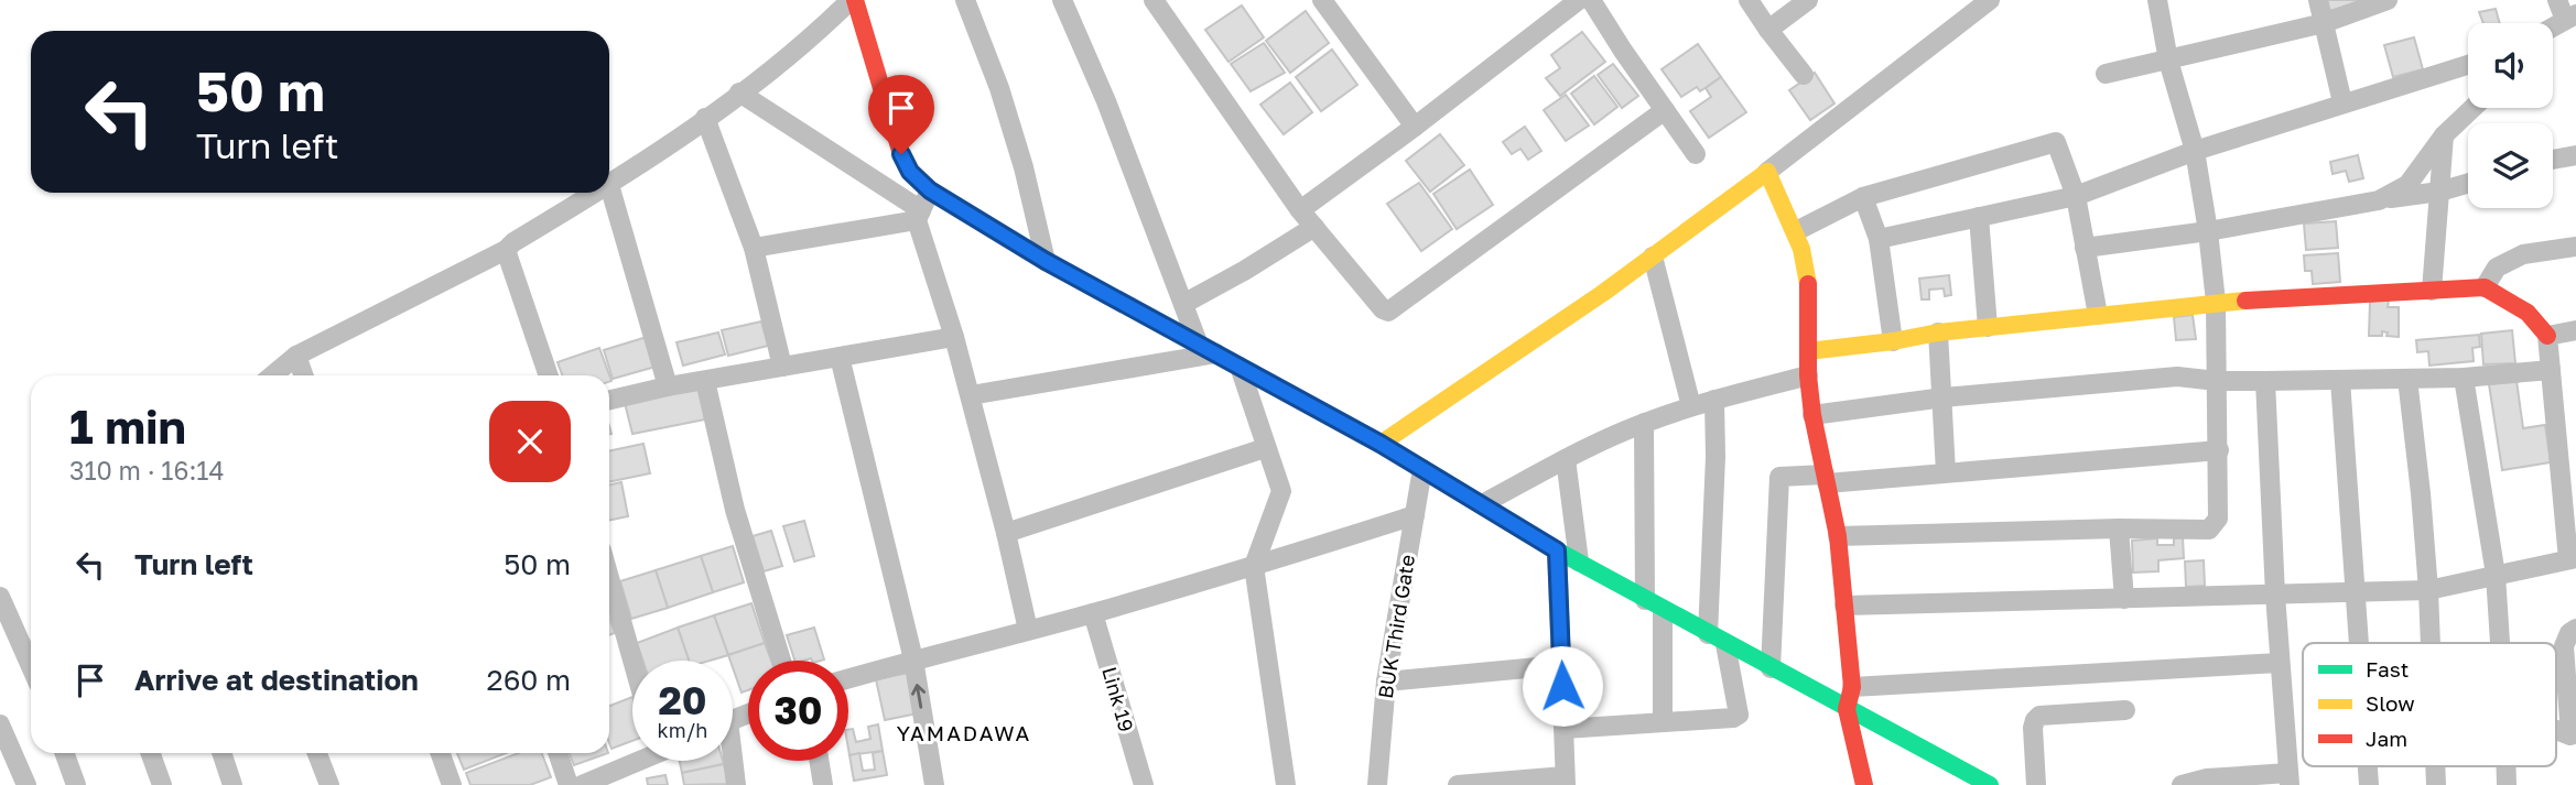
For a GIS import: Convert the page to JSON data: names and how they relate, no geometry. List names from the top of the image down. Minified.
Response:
{"streets":{"street":["BUK Third Gate","Link 19"]},"districts":["YAMADAWA"],"legend":["Fast","Slow","Jam"],"page":{"turn":["50 m","Turn left"],"heading":["1 min","310 m · 16:14"],"list":[{"name":"Turn left","value":"50 m"},{"name":"Arrive at destination","value":"260 m"}],"speed":"20 km/h","limit":"30"}}
